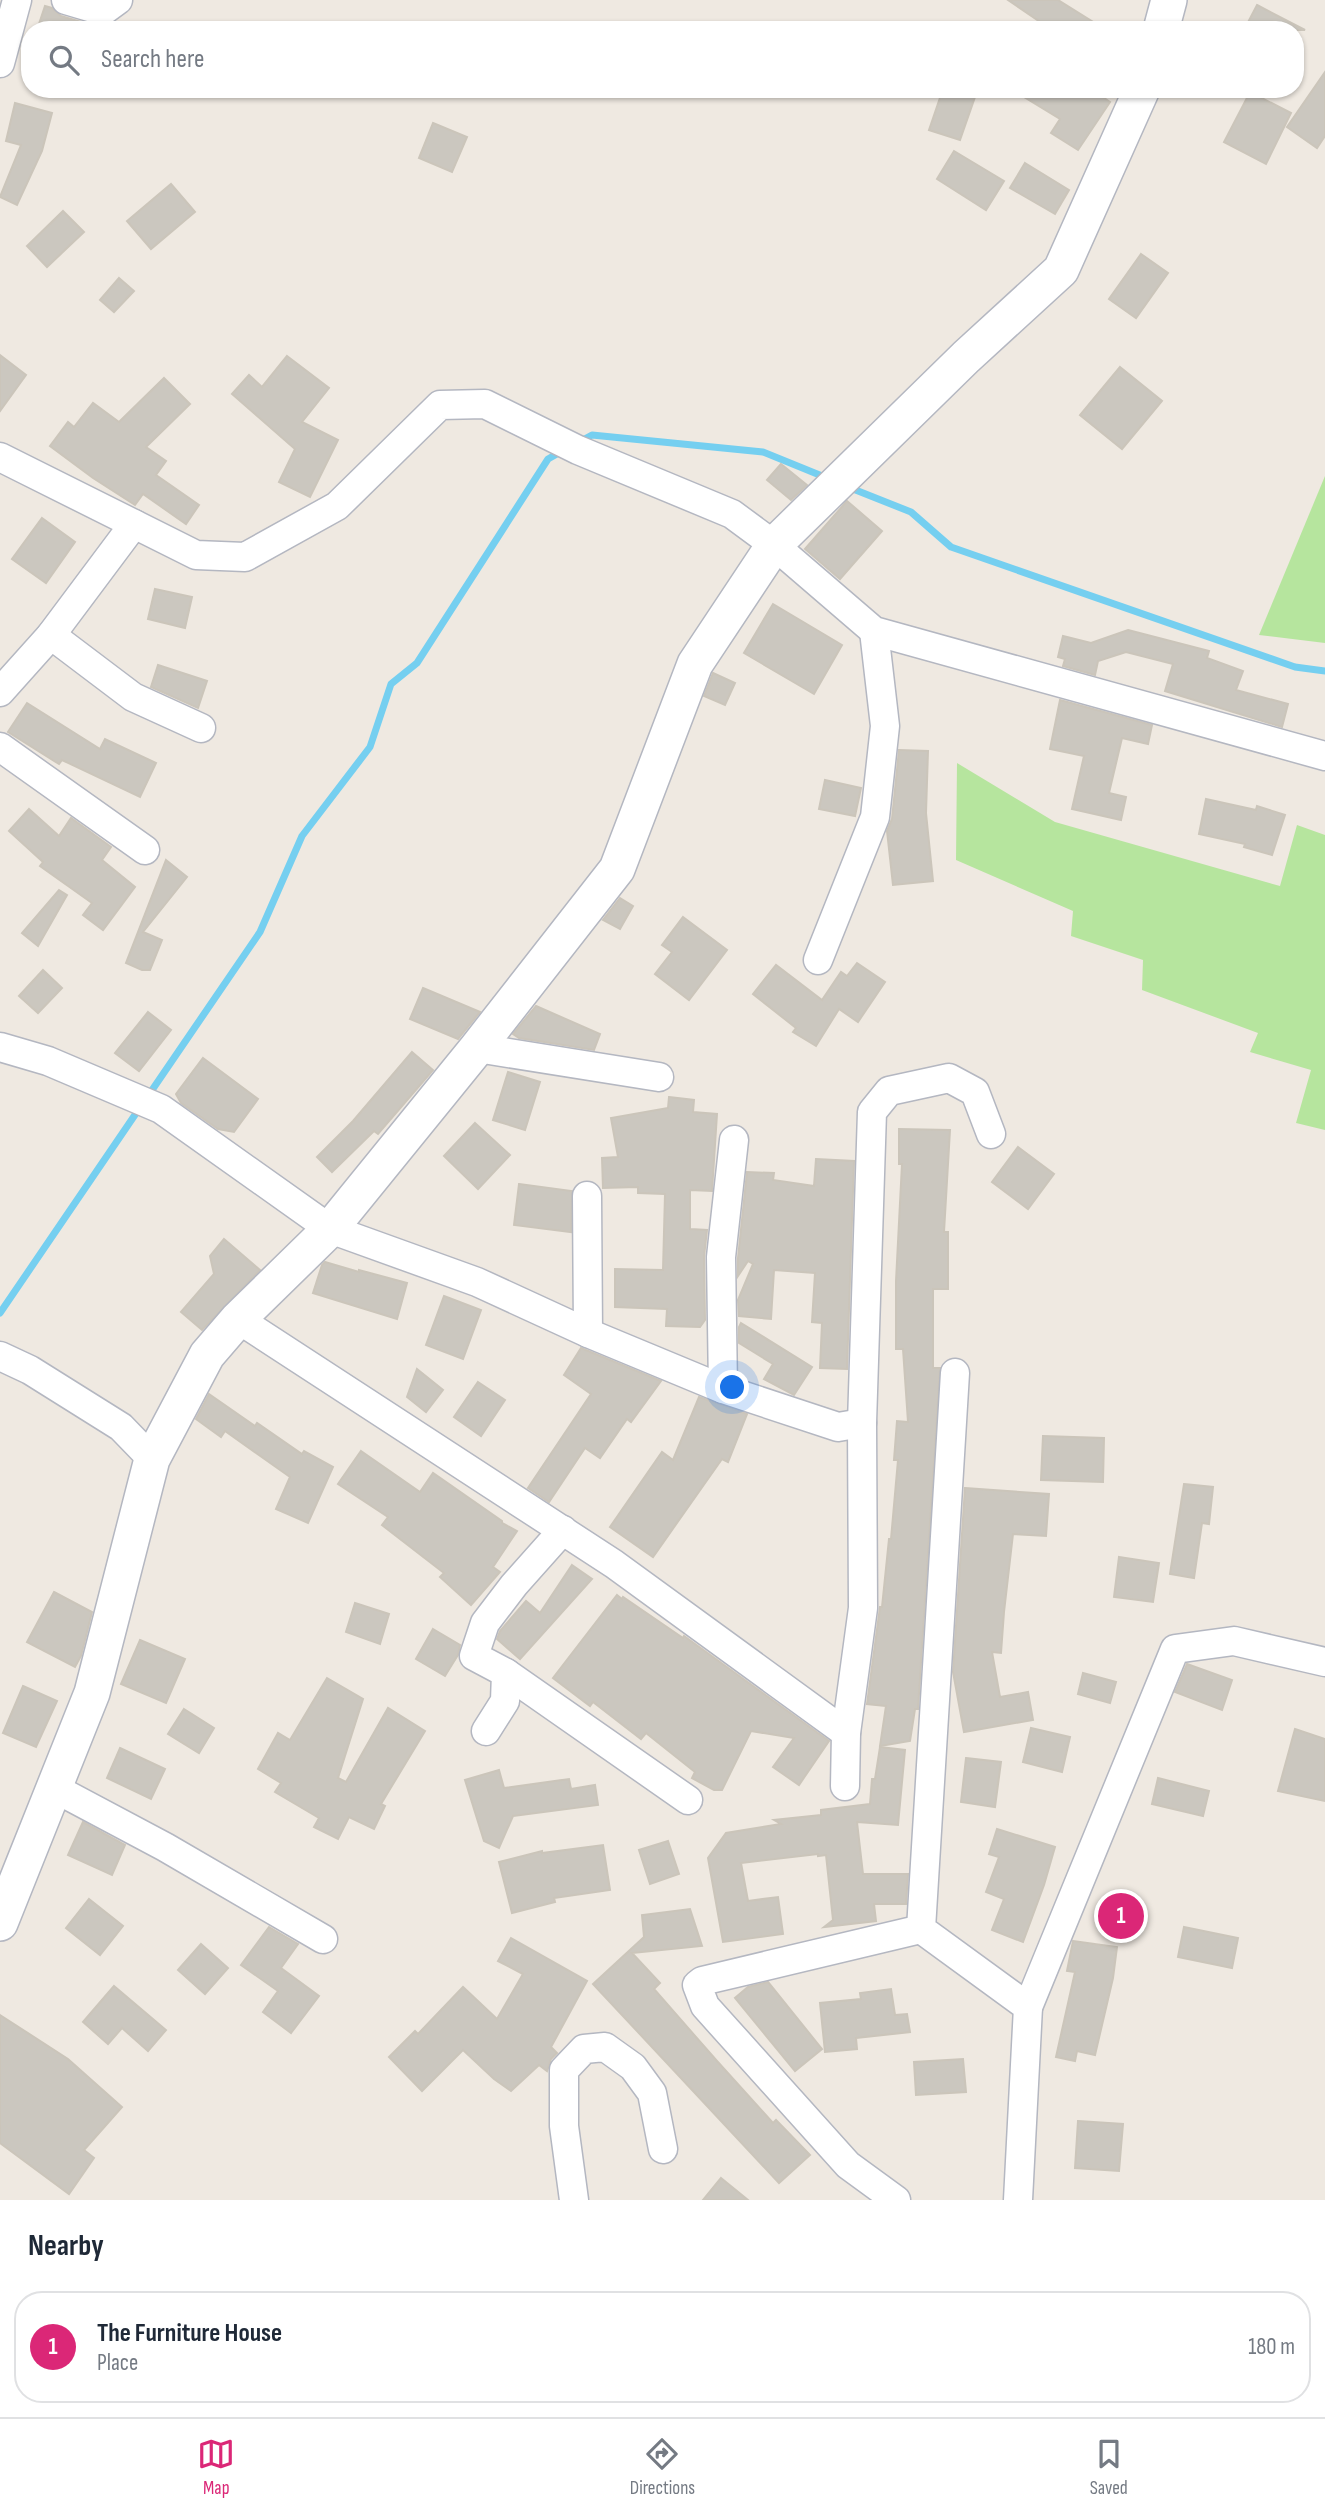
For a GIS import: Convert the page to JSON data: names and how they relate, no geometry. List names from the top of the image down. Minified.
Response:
{"page":{"search":"Search here","pins":"1","heading":"Nearby","list":[{"mark":"1","name":"The Furniture House","note":"Place","value":"180 m"}],"nav":["Map","Directions","Saved"]}}
